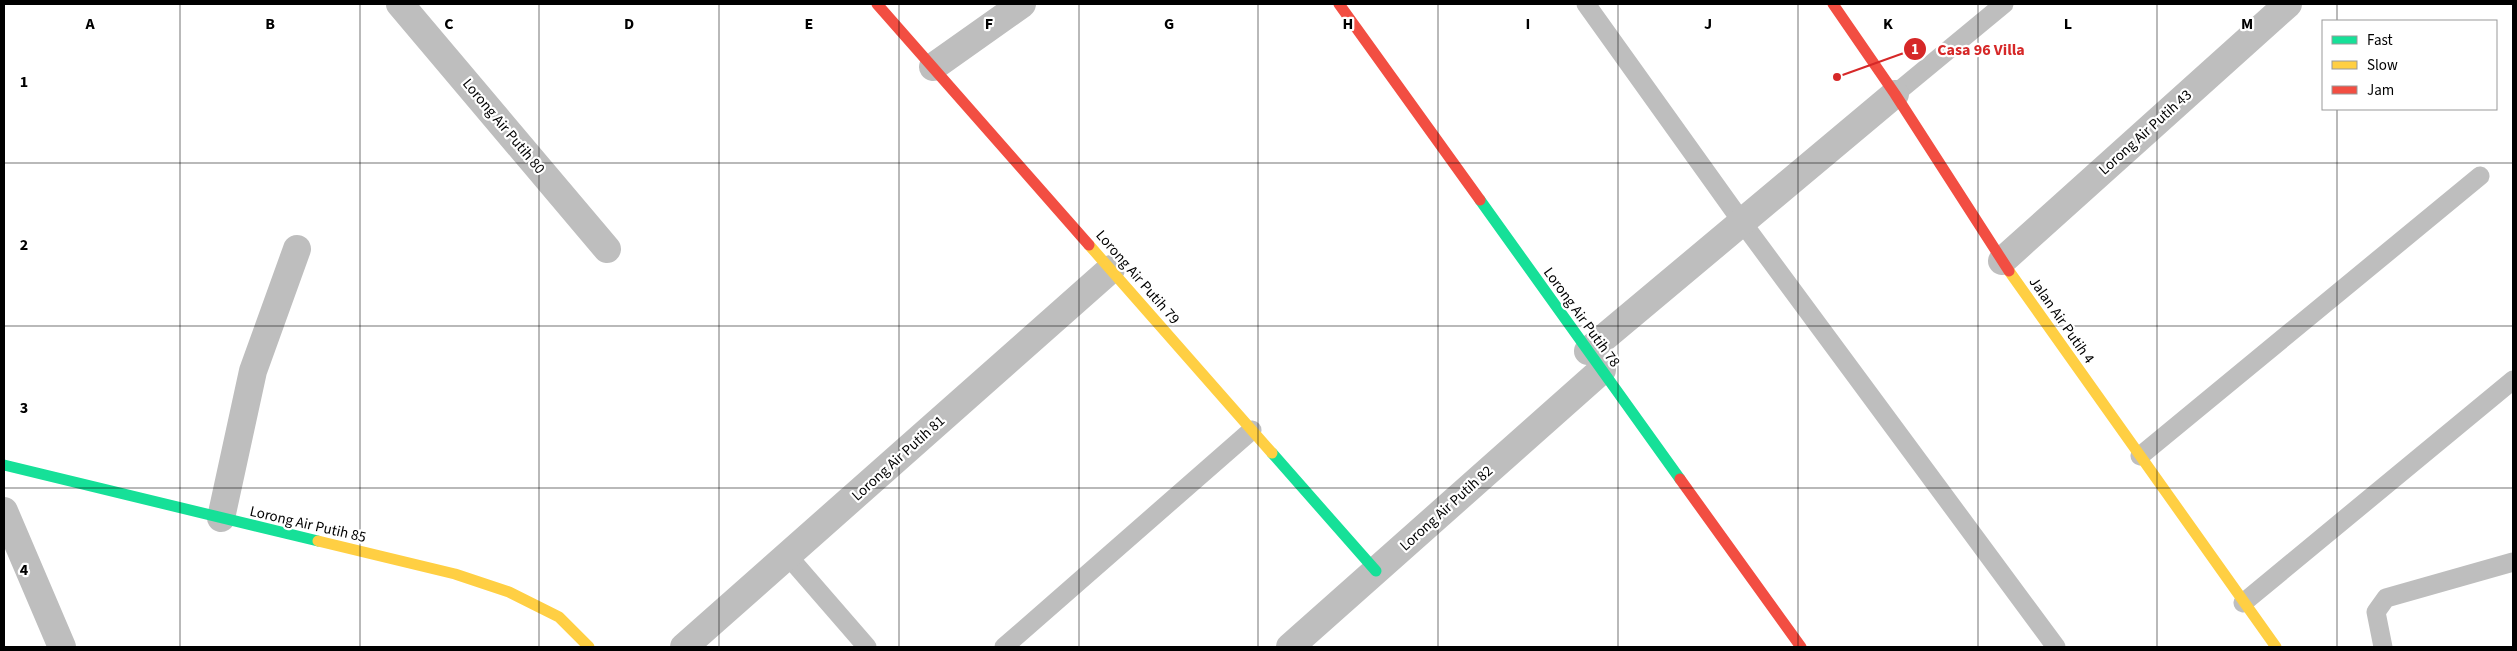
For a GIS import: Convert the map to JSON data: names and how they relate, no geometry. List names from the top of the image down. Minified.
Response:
{"streets":{"street":["Lorong Air Putih 80","Lorong Air Putih 43","Lorong Air Putih 79","Lorong Air Putih 78","Jalan Air Putih 4","Lorong Air Putih 81","Lorong Air Putih 82","Lorong Air Putih 85"]},"crossings":[["Lorong Air Putih 43","Jalan Air Putih 4"],["Lorong Air Putih 79","Lorong Air Putih 81"],["Lorong Air Putih 79","Lorong Air Putih 82"],["Lorong Air Putih 78","Lorong Air Putih 82"],["Jalan Air Putih 4","Lorong Air Putih 82"]],"places":["Casa 96 Villa"],"legend":["Fast","Slow","Jam"],"grid":{"columns":["A","B","C","D","E","F","G","H","I","J","K","L","M"],"rows":["1","2","3","4"]}}
